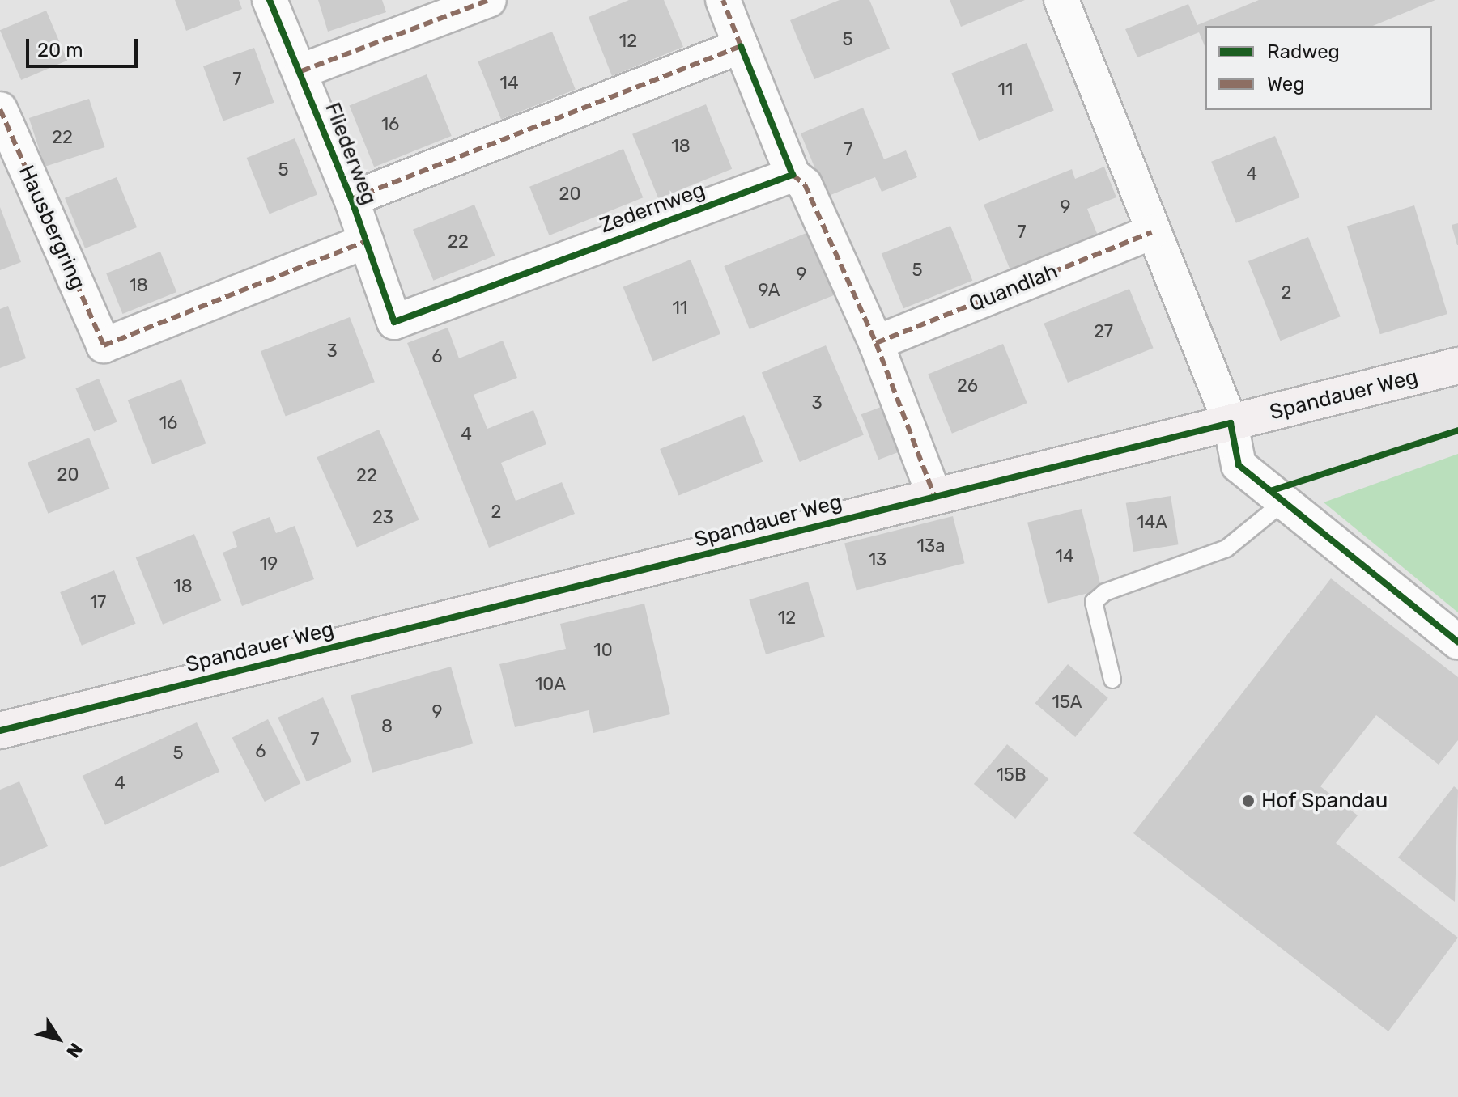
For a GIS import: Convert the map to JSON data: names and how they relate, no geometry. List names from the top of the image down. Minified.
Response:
{"streets":{"street":["Fliederweg","Zedernweg","Hausbergring","Quandlah","Spandauer Weg"]},"crossings":[["Fliederweg","Zedernweg"],["Fliederweg","Hausbergring"]],"places":["Hof Spandau"],"house_numbers":["5","12","7","14","11","16","22","18","7","5","4","20","9","7","22","5","9","18","9A","2","11","27","3","6","26","3","16","4","20","22","2","23","14A","13a","14","13","19","18","17","12","10","10A","15A","9","8","7","6","5","15B","4"],"legend":["Radweg","Weg"],"scale_bar":"20 m","north":"bottom right"}
